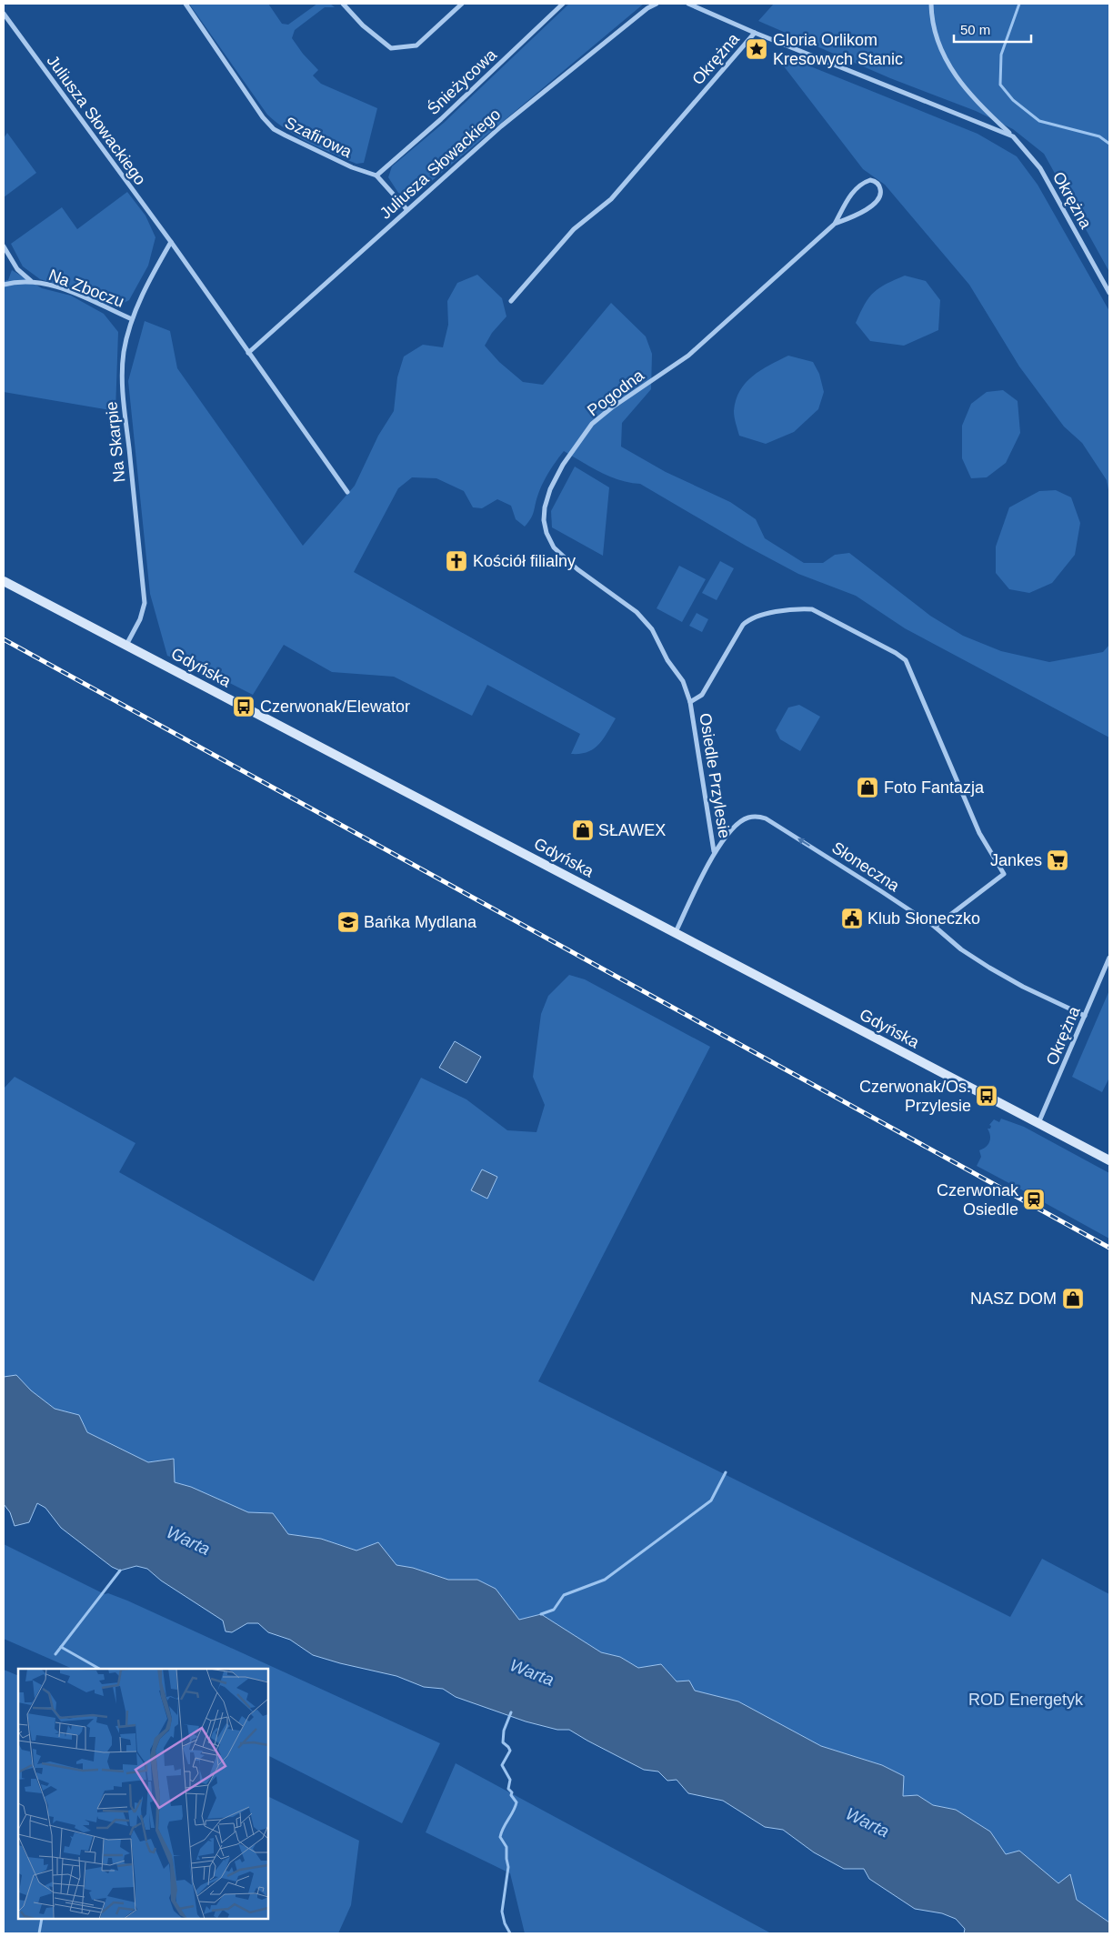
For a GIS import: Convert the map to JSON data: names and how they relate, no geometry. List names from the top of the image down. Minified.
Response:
{"streets":{"main road":["Gdyńska"],"street":["Okrężna","Śnieżycowa","Juliusza Słowackiego","Szafirowa","Na Zboczu","Pogodna","Na Skarpie","Osiedle Przylesie","Słoneczna"]},"crossings":[["Okrężna","Gdyńska"],["Okrężna","Słoneczna"],["Śnieżycowa","Szafirowa"],["Juliusza Słowackiego","Szafirowa"],["Juliusza Słowackiego","Na Skarpie"],["Na Zboczu","Na Skarpie"],["Pogodna","Osiedle Przylesie"],["Na Skarpie","Gdyńska"],["Gdyńska","Słoneczna"],["Osiedle Przylesie","Słoneczna"]],"one_way":["Słoneczna"],"water":["Warta"],"parks":["ROD Energetyk"],"places":{"place":["Gloria Orlikom Kresowych Stanic"],"church":["Kościół filialny"],"bus stop":["Czerwonak/Elewator","Czerwonak/Os. Przylesie"],"shop":["Foto Fantazja","SŁAWEX","NASZ DOM"],"supermarket":["Jankes"],"public building":["Klub Słoneczko"],"school or university":["Bańka Mydlana"],"station":["Czerwonak Osiedle"]},"scale_bar":"50 m"}
